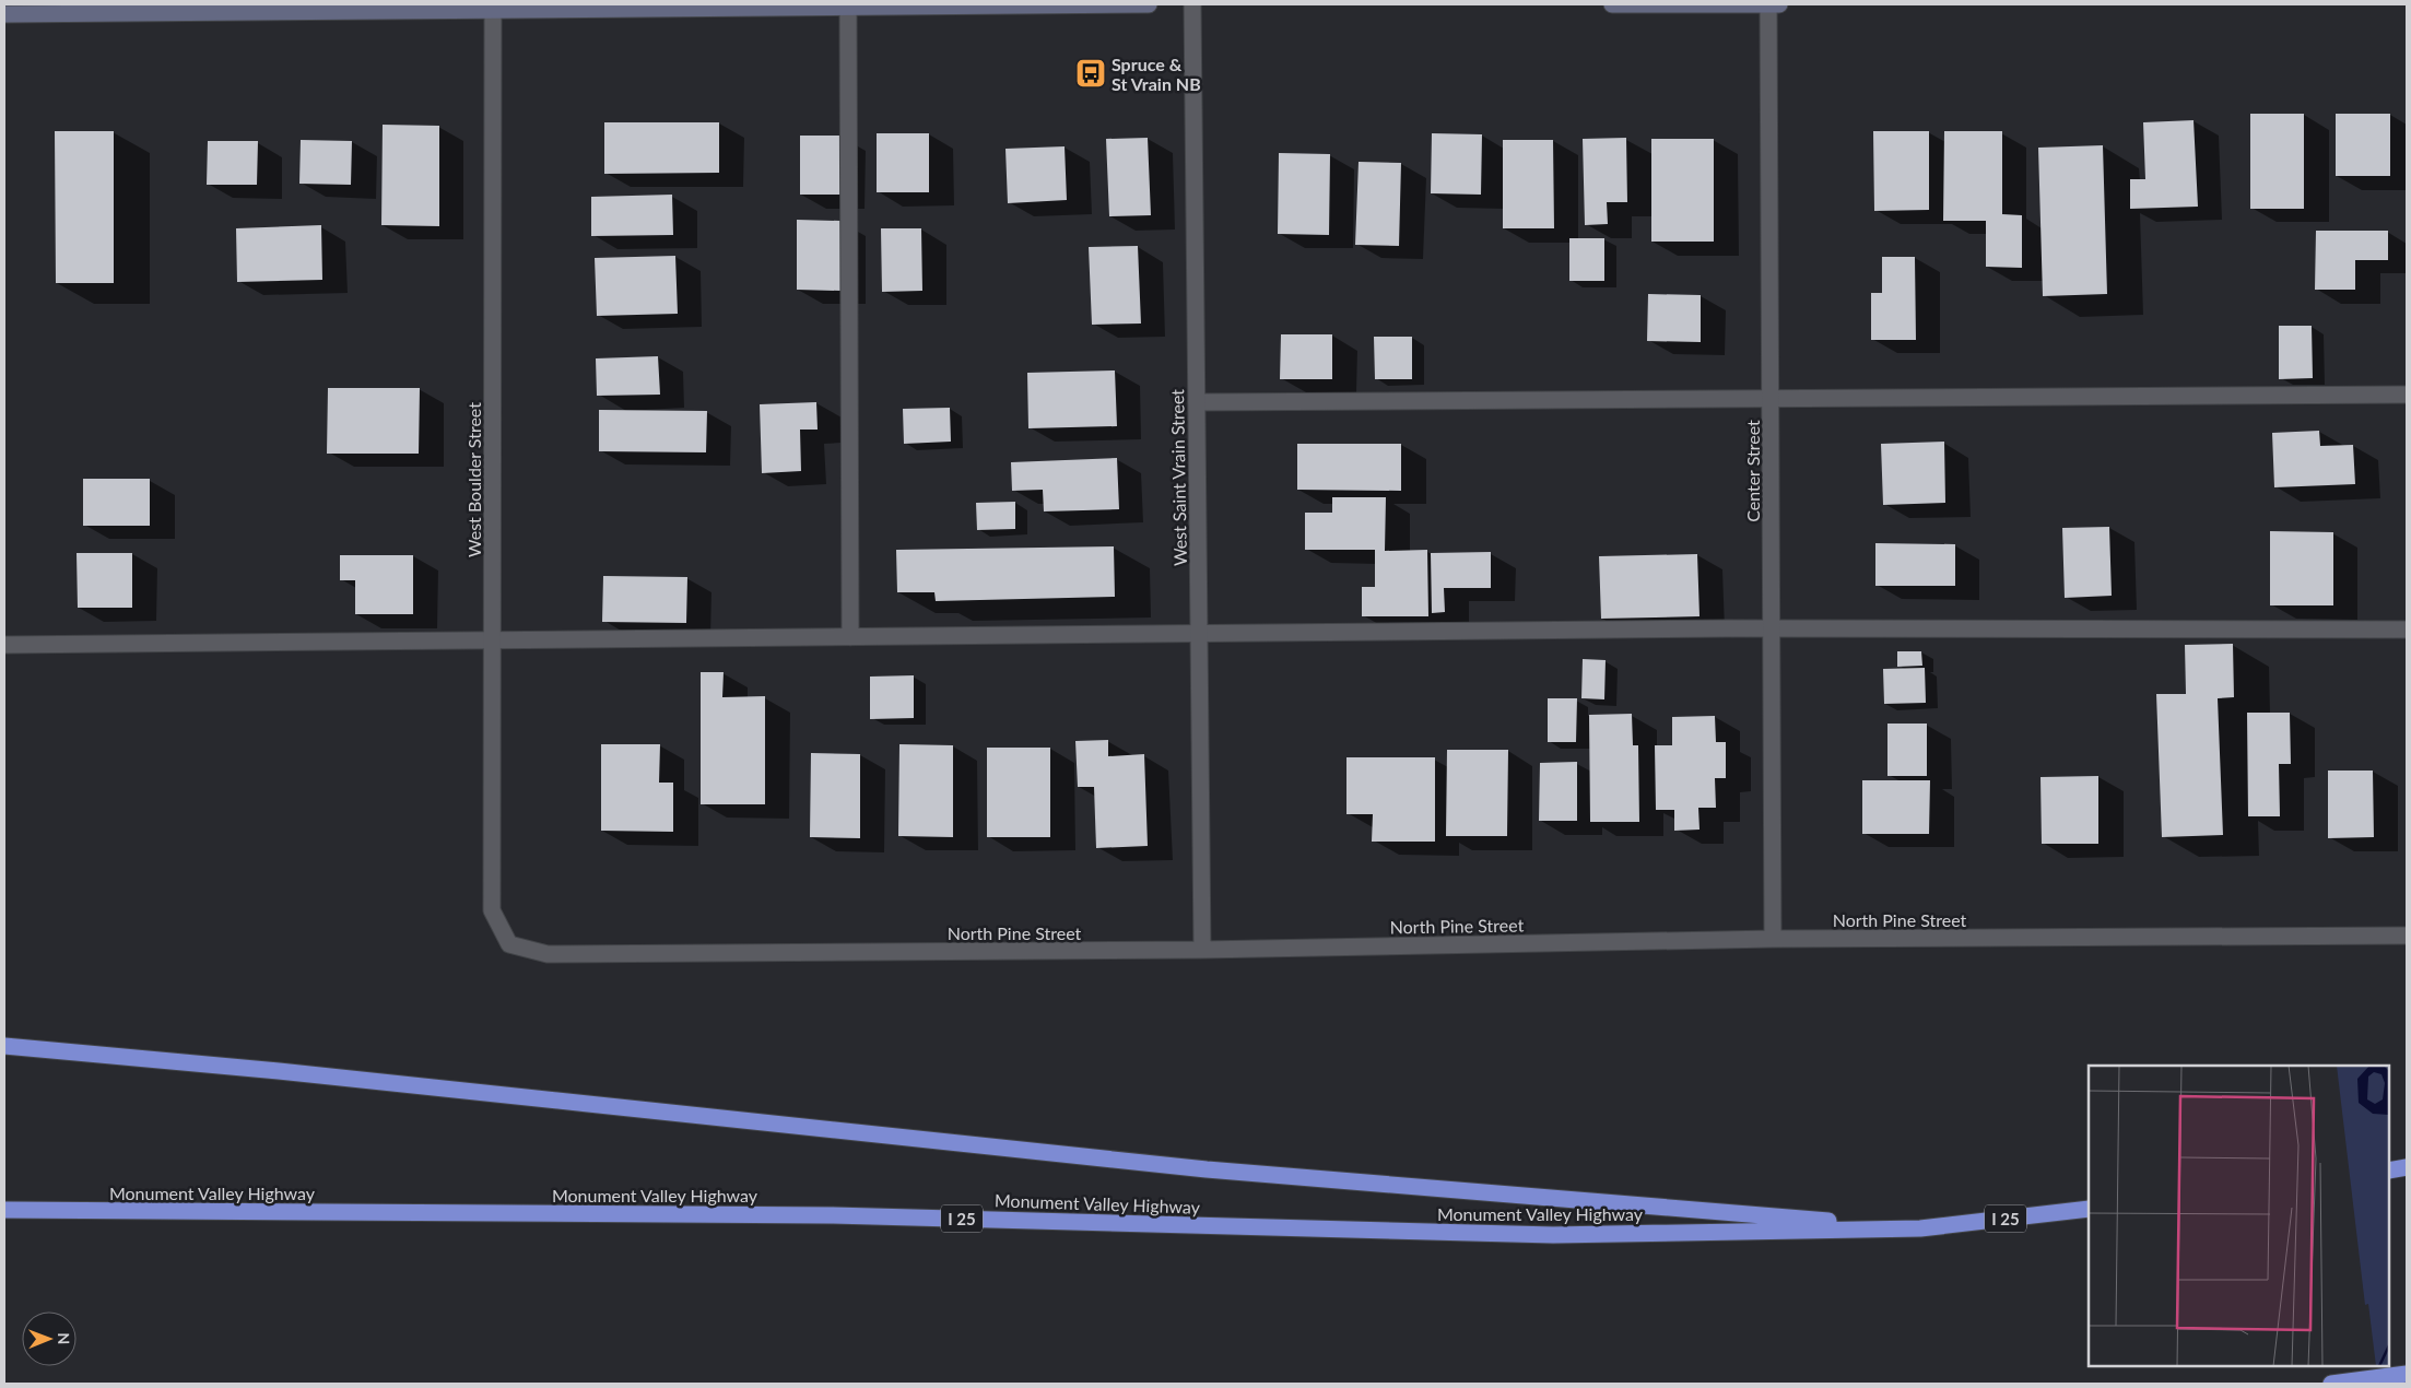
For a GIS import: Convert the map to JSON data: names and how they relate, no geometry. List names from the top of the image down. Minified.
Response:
{"streets":{"highway":["Monument Valley Highway","I 25"],"street":["Center Street","West Saint Vrain Street","West Boulder Street","North Pine Street"]},"crossings":[["Center Street","North Pine Street"],["West Saint Vrain Street","North Pine Street"],["West Boulder Street","North Pine Street"]],"places":{"bus stop":["Spruce & St Vrain NB"]},"north":"right"}
